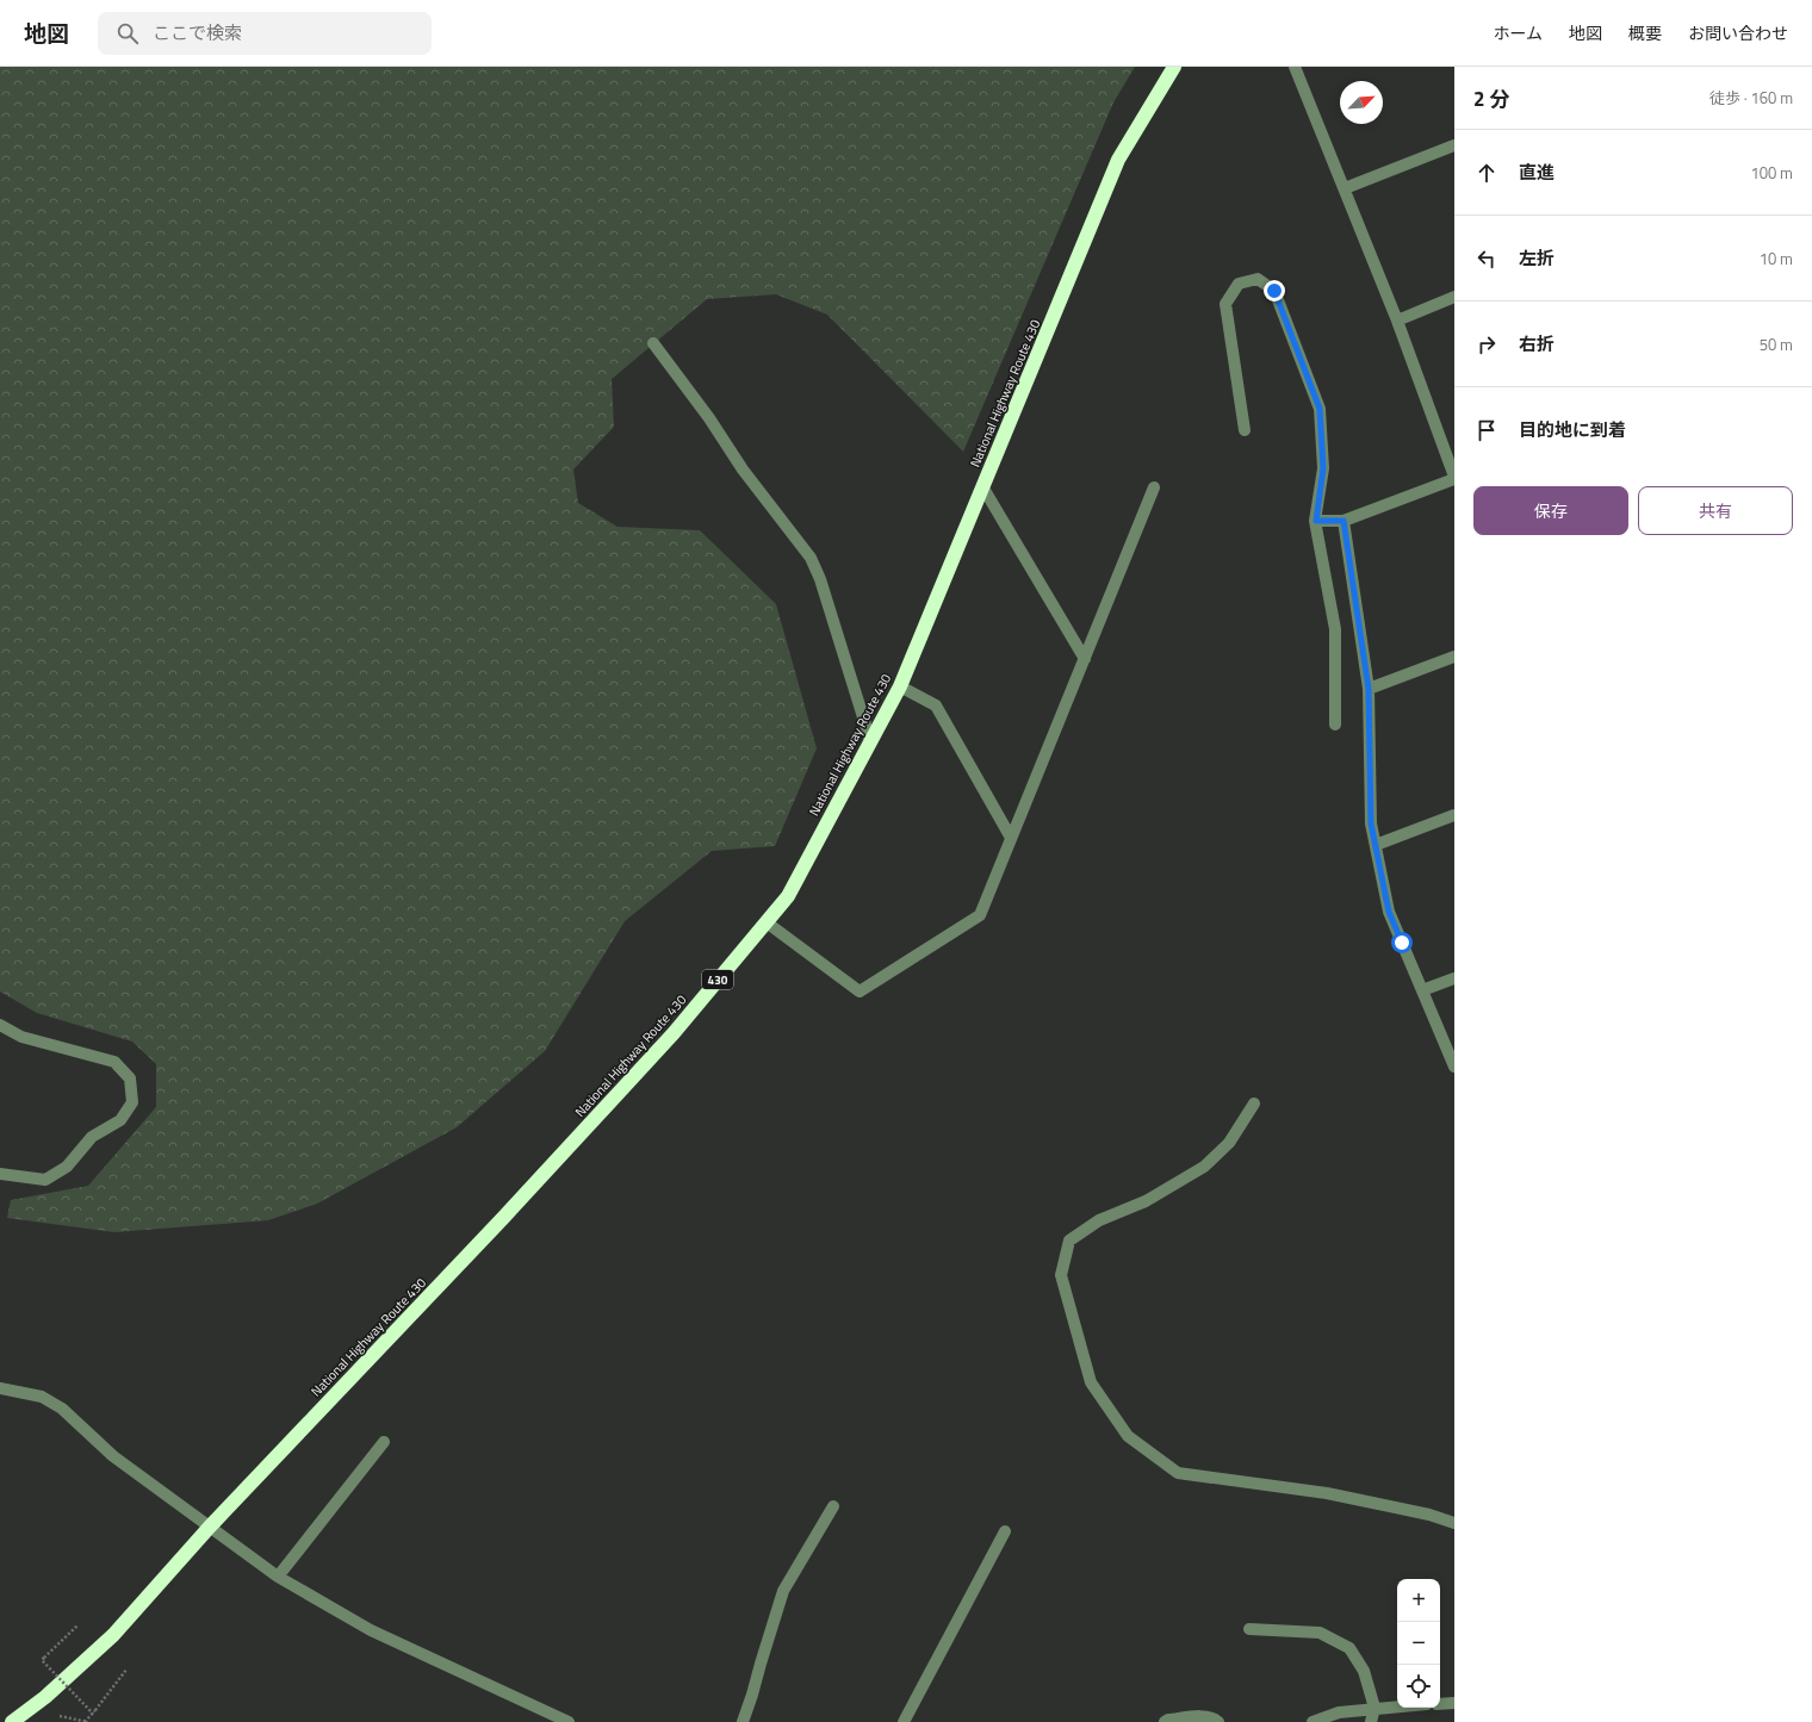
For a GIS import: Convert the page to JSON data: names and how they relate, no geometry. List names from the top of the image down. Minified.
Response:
{"streets":{"highway":["National Highway Route 430","430"]},"north":"top right","page":{"header":"地図","search":"ここで検索","nav":["ホーム","地図","概要","お問い合わせ"],"heading":["2 分","徒歩 · 160 m"],"list":[["直進","100 m"],["左折","10 m"],["右折","50 m"],"目的地に到着"],"buttons":["保存","共有"],"map_buttons":["+","−"]}}
